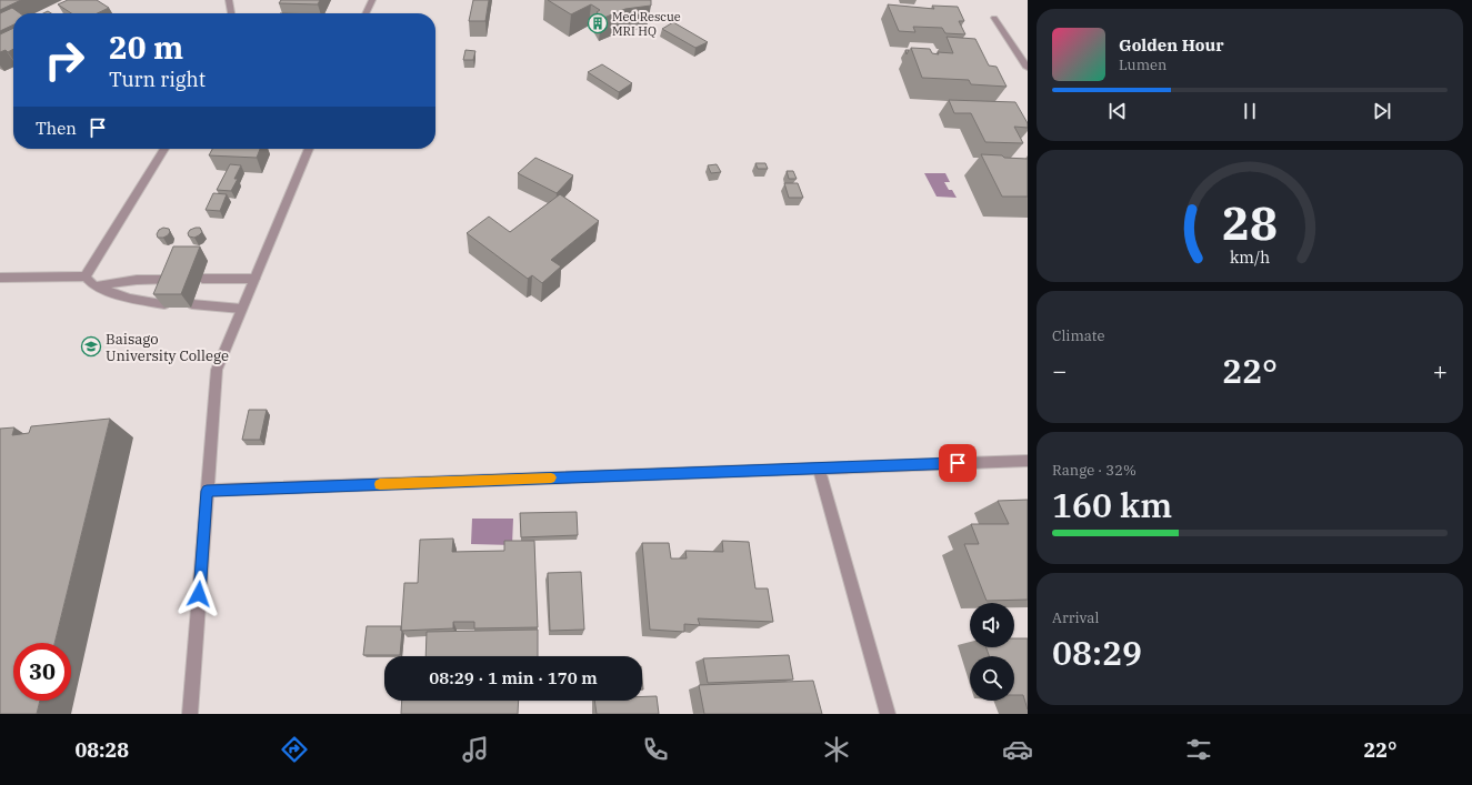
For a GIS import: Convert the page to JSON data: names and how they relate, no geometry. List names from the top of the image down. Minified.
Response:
{"places":{"building":["Med Rescue MRI HQ"],"school or university":["Baisago University College"]},"page":{"turn":["20 m","Turn right"],"song":["Golden Hour","Lumen"],"then":"Then","tile":["Climate",["Range · 32%","160 km"],["Arrival","08:29"]],"heat":["−","22°","+"],"limit":"30","trip":"08:29 · 1 min · 170 m","tabs":["08:28","22°"],"gauge":["28","km/h"]}}
